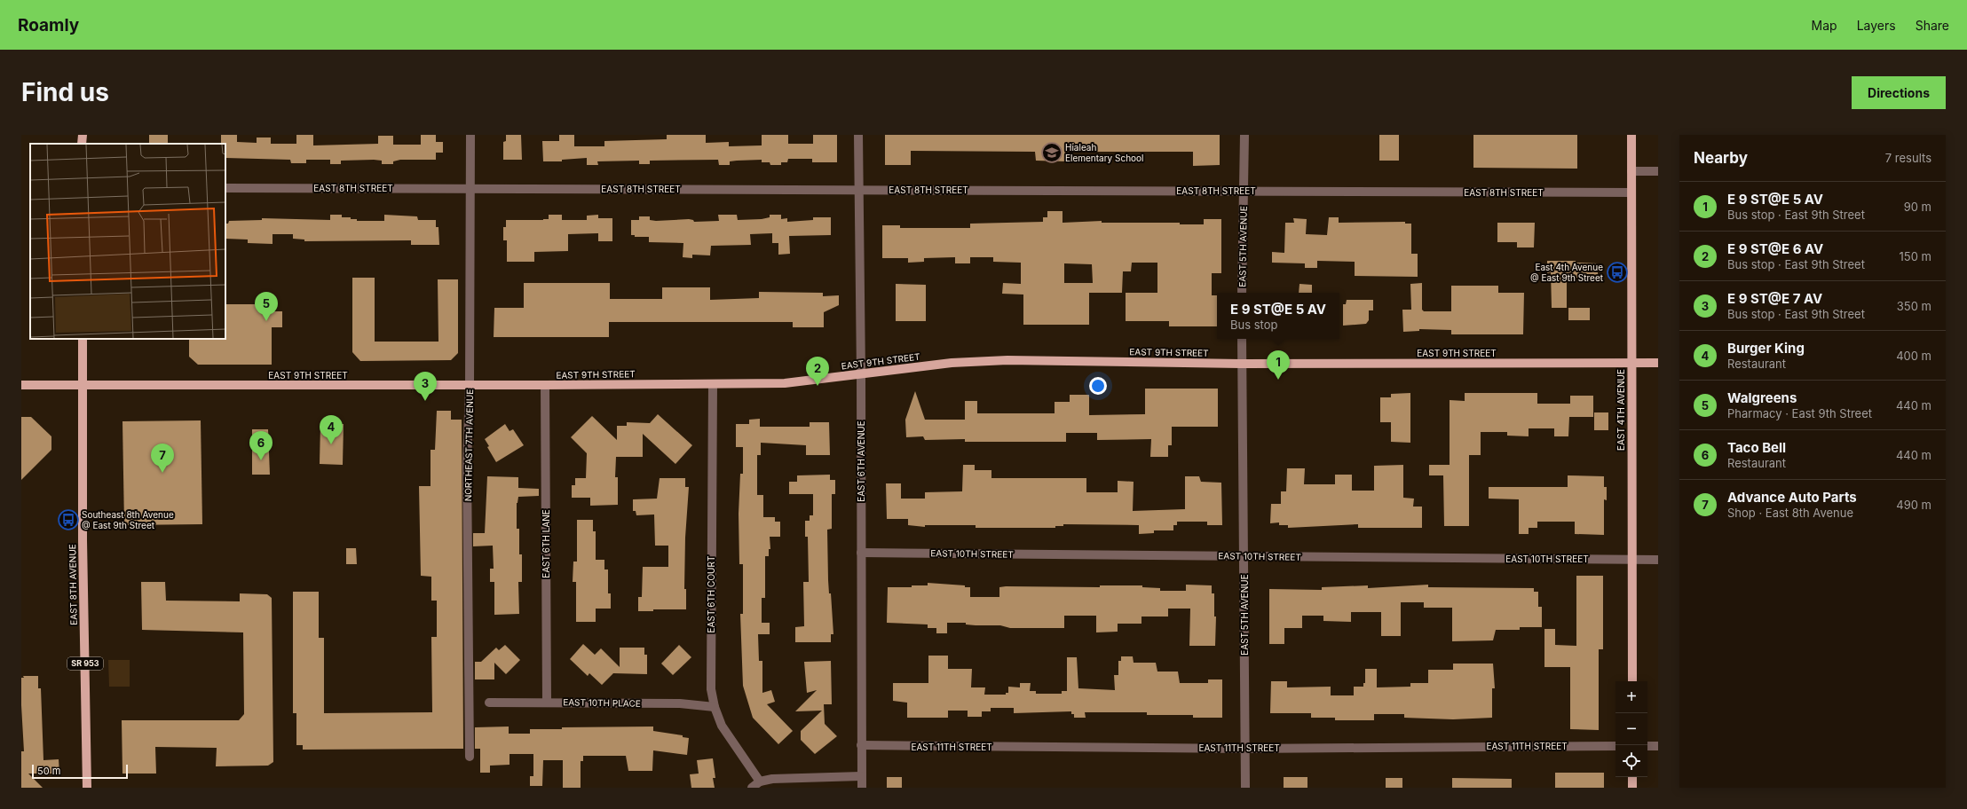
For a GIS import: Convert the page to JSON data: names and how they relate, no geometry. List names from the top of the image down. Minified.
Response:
{"streets":{"main road":["EAST 9TH STREET","EAST 4TH AVENUE","EAST 8TH AVENUE","SR 953"],"street":["EAST 8TH STREET","EAST 5TH AVENUE","NORTHEAST 7TH AVENUE","EAST 6TH AVENUE","EAST 6TH LANE","EAST 10TH STREET","EAST 6TH COURT","EAST 10TH PLACE","EAST 11TH STREET"]},"crossings":[["EAST 8TH STREET","EAST 5TH AVENUE"],["EAST 8TH STREET","EAST 4TH AVENUE"],["EAST 8TH STREET","NORTHEAST 7TH AVENUE"],["EAST 8TH STREET","EAST 6TH AVENUE"],["EAST 5TH AVENUE","EAST 9TH STREET"],["EAST 5TH AVENUE","EAST 10TH STREET"],["EAST 5TH AVENUE","EAST 11TH STREET"],["EAST 9TH STREET","EAST 4TH AVENUE"],["EAST 9TH STREET","NORTHEAST 7TH AVENUE"],["EAST 9TH STREET","EAST 6TH AVENUE"],["EAST 9TH STREET","EAST 6TH LANE"],["EAST 9TH STREET","EAST 8TH AVENUE"],["EAST 9TH STREET","EAST 6TH COURT"],["EAST 4TH AVENUE","EAST 10TH STREET"],["EAST 6TH AVENUE","EAST 10TH STREET"],["EAST 6TH AVENUE","EAST 11TH STREET"],["EAST 6TH LANE","EAST 10TH PLACE"],["EAST 6TH COURT","EAST 10TH PLACE"]],"places":{"school or university":["Hialeah Elementary School"],"bus stop":["East 4th Avenue @ East 9th Street","Southeast 8th Avenue @ East 9th Street"]},"scale_bar":"50 m","page":{"header":"Roamly","nav":["Map","Layers","Share"],"buttons":"Directions","title":"Find us","heading":["Nearby","7 results"],"list":[{"mark":"1","name":"E 9 ST@E 5 AV","note":"Bus stop · East 9th Street","value":"90 m"},{"mark":"2","name":"E 9 ST@E 6 AV","note":"Bus stop · East 9th Street","value":"150 m"},{"mark":"3","name":"E 9 ST@E 7 AV","note":"Bus stop · East 9th Street","value":"350 m"},{"mark":"4","name":"Burger King","note":"Restaurant","value":"400 m"},{"mark":"5","name":"Walgreens","note":"Pharmacy · East 9th Street","value":"440 m"},{"mark":"6","name":"Taco Bell","note":"Restaurant","value":"440 m"},{"mark":"7","name":"Advance Auto Parts","note":"Shop · East 8th Avenue","value":"490 m"}],"pins":["5","1","2","3","4","6","7"],"popup":["E 9 ST@E 5 AV","Bus stop"],"map_buttons":["+","−"],"scale":"50 m"}}
